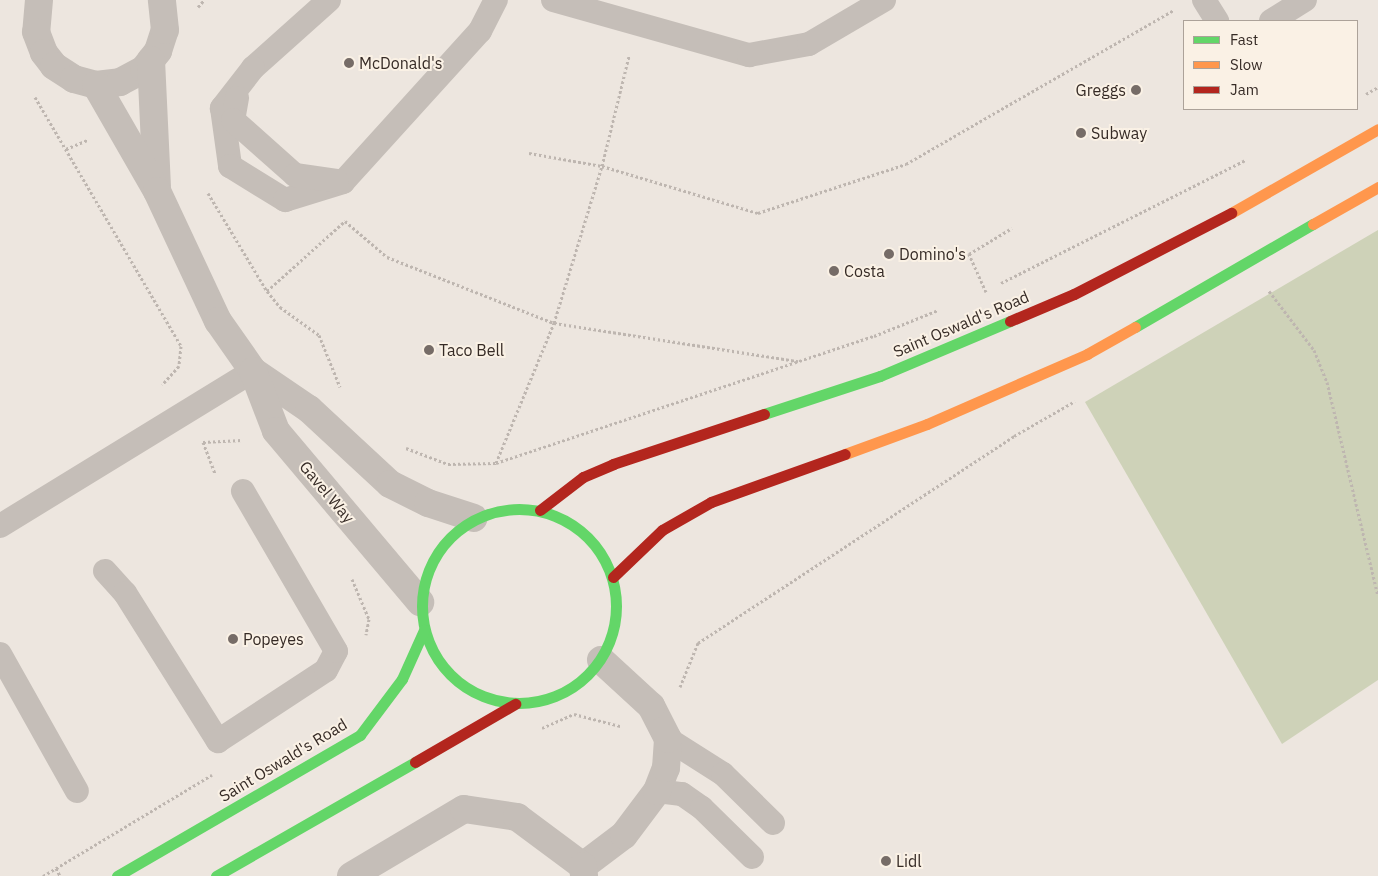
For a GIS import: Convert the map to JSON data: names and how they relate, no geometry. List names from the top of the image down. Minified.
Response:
{"streets":{"main road":["Saint Oswald's Road"],"street":["Gavel Way"]},"places":["McDonald's","Greggs","Subway","Domino's","Costa","Taco Bell","Popeyes","Lidl"],"legend":["Fast","Slow","Jam"]}
